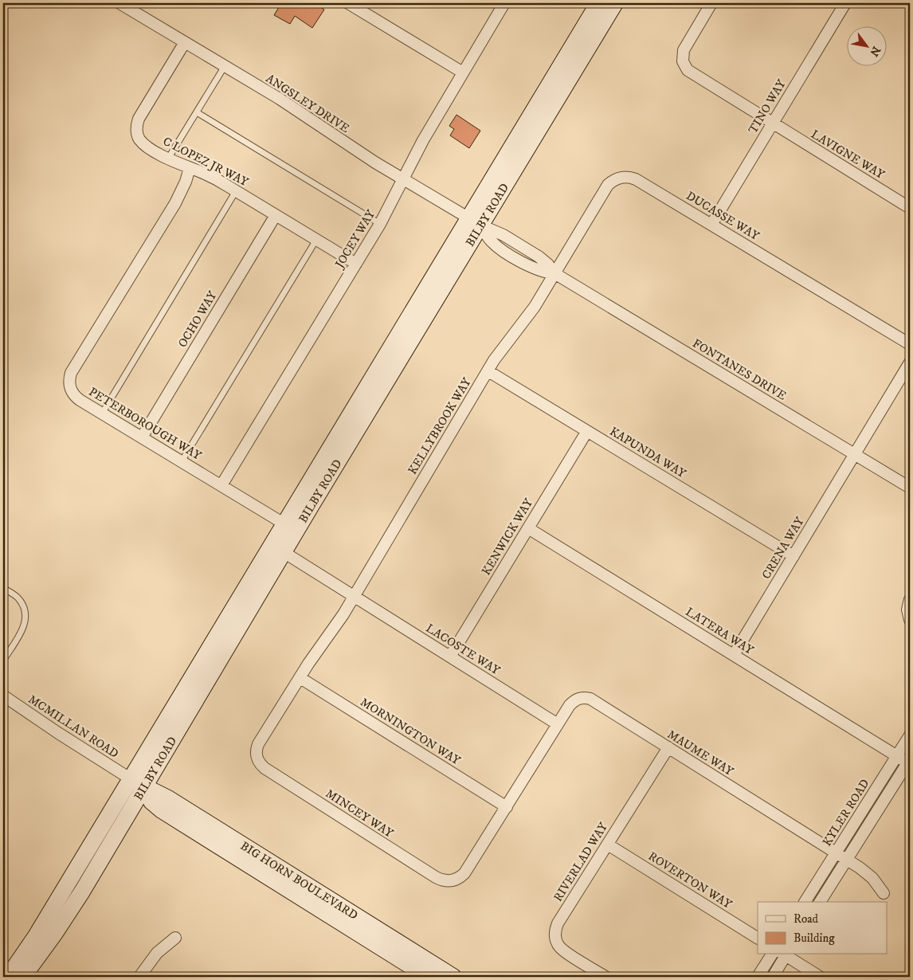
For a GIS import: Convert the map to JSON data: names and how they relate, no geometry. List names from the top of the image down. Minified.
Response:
{"streets":{"main road":["BILBY ROAD","BIG HORN BOULEVARD"],"street":["ANGSLEY DRIVE","TINO WAY","LAVIGNE WAY","C LOPEZ JR WAY","DUCASSE WAY","JOCEY WAY","OCHO WAY","FONTANES DRIVE","PETERBOROUGH WAY","KELLYBROOK WAY","KAPUNDA WAY","KENWICK WAY","CRENA WAY","LATERA WAY","LACOSTE WAY","MCMILLAN ROAD","MORNINGTON WAY","MAUME WAY","KYLER ROAD","MINCEY WAY","RIVERLAD WAY","ROVERTON WAY"]},"crossings":[["ANGSLEY DRIVE","C LOPEZ JR WAY"],["ANGSLEY DRIVE","BILBY ROAD"],["ANGSLEY DRIVE","JOCEY WAY"],["ANGSLEY DRIVE","FONTANES DRIVE"],["TINO WAY","LAVIGNE WAY"],["TINO WAY","DUCASSE WAY"],["C LOPEZ JR WAY","JOCEY WAY"],["C LOPEZ JR WAY","OCHO WAY"],["C LOPEZ JR WAY","PETERBOROUGH WAY"],["BILBY ROAD","FONTANES DRIVE"],["BILBY ROAD","PETERBOROUGH WAY"],["BILBY ROAD","LACOSTE WAY"],["BILBY ROAD","MCMILLAN ROAD"],["BILBY ROAD","BIG HORN BOULEVARD"],["DUCASSE WAY","FONTANES DRIVE"],["DUCASSE WAY","KELLYBROOK WAY"],["JOCEY WAY","PETERBOROUGH WAY"],["OCHO WAY","PETERBOROUGH WAY"],["FONTANES DRIVE","KELLYBROOK WAY"],["FONTANES DRIVE","CRENA WAY"],["KELLYBROOK WAY","KAPUNDA WAY"],["KELLYBROOK WAY","LACOSTE WAY"],["KELLYBROOK WAY","MINCEY WAY"],["KAPUNDA WAY","KENWICK WAY"],["KAPUNDA WAY","CRENA WAY"],["KENWICK WAY","LATERA WAY"],["KENWICK WAY","LACOSTE WAY"],["CRENA WAY","LATERA WAY"],["LATERA WAY","KYLER ROAD"],["LACOSTE WAY","MAUME WAY"],["LACOSTE WAY","MINCEY WAY"],["MCMILLAN ROAD","BIG HORN BOULEVARD"],["MORNINGTON WAY","MINCEY WAY"],["MAUME WAY","KYLER ROAD"],["MAUME WAY","MINCEY WAY"],["MAUME WAY","RIVERLAD WAY"],["RIVERLAD WAY","ROVERTON WAY"]],"legend":["Road","Building"],"north":"bottom right"}
